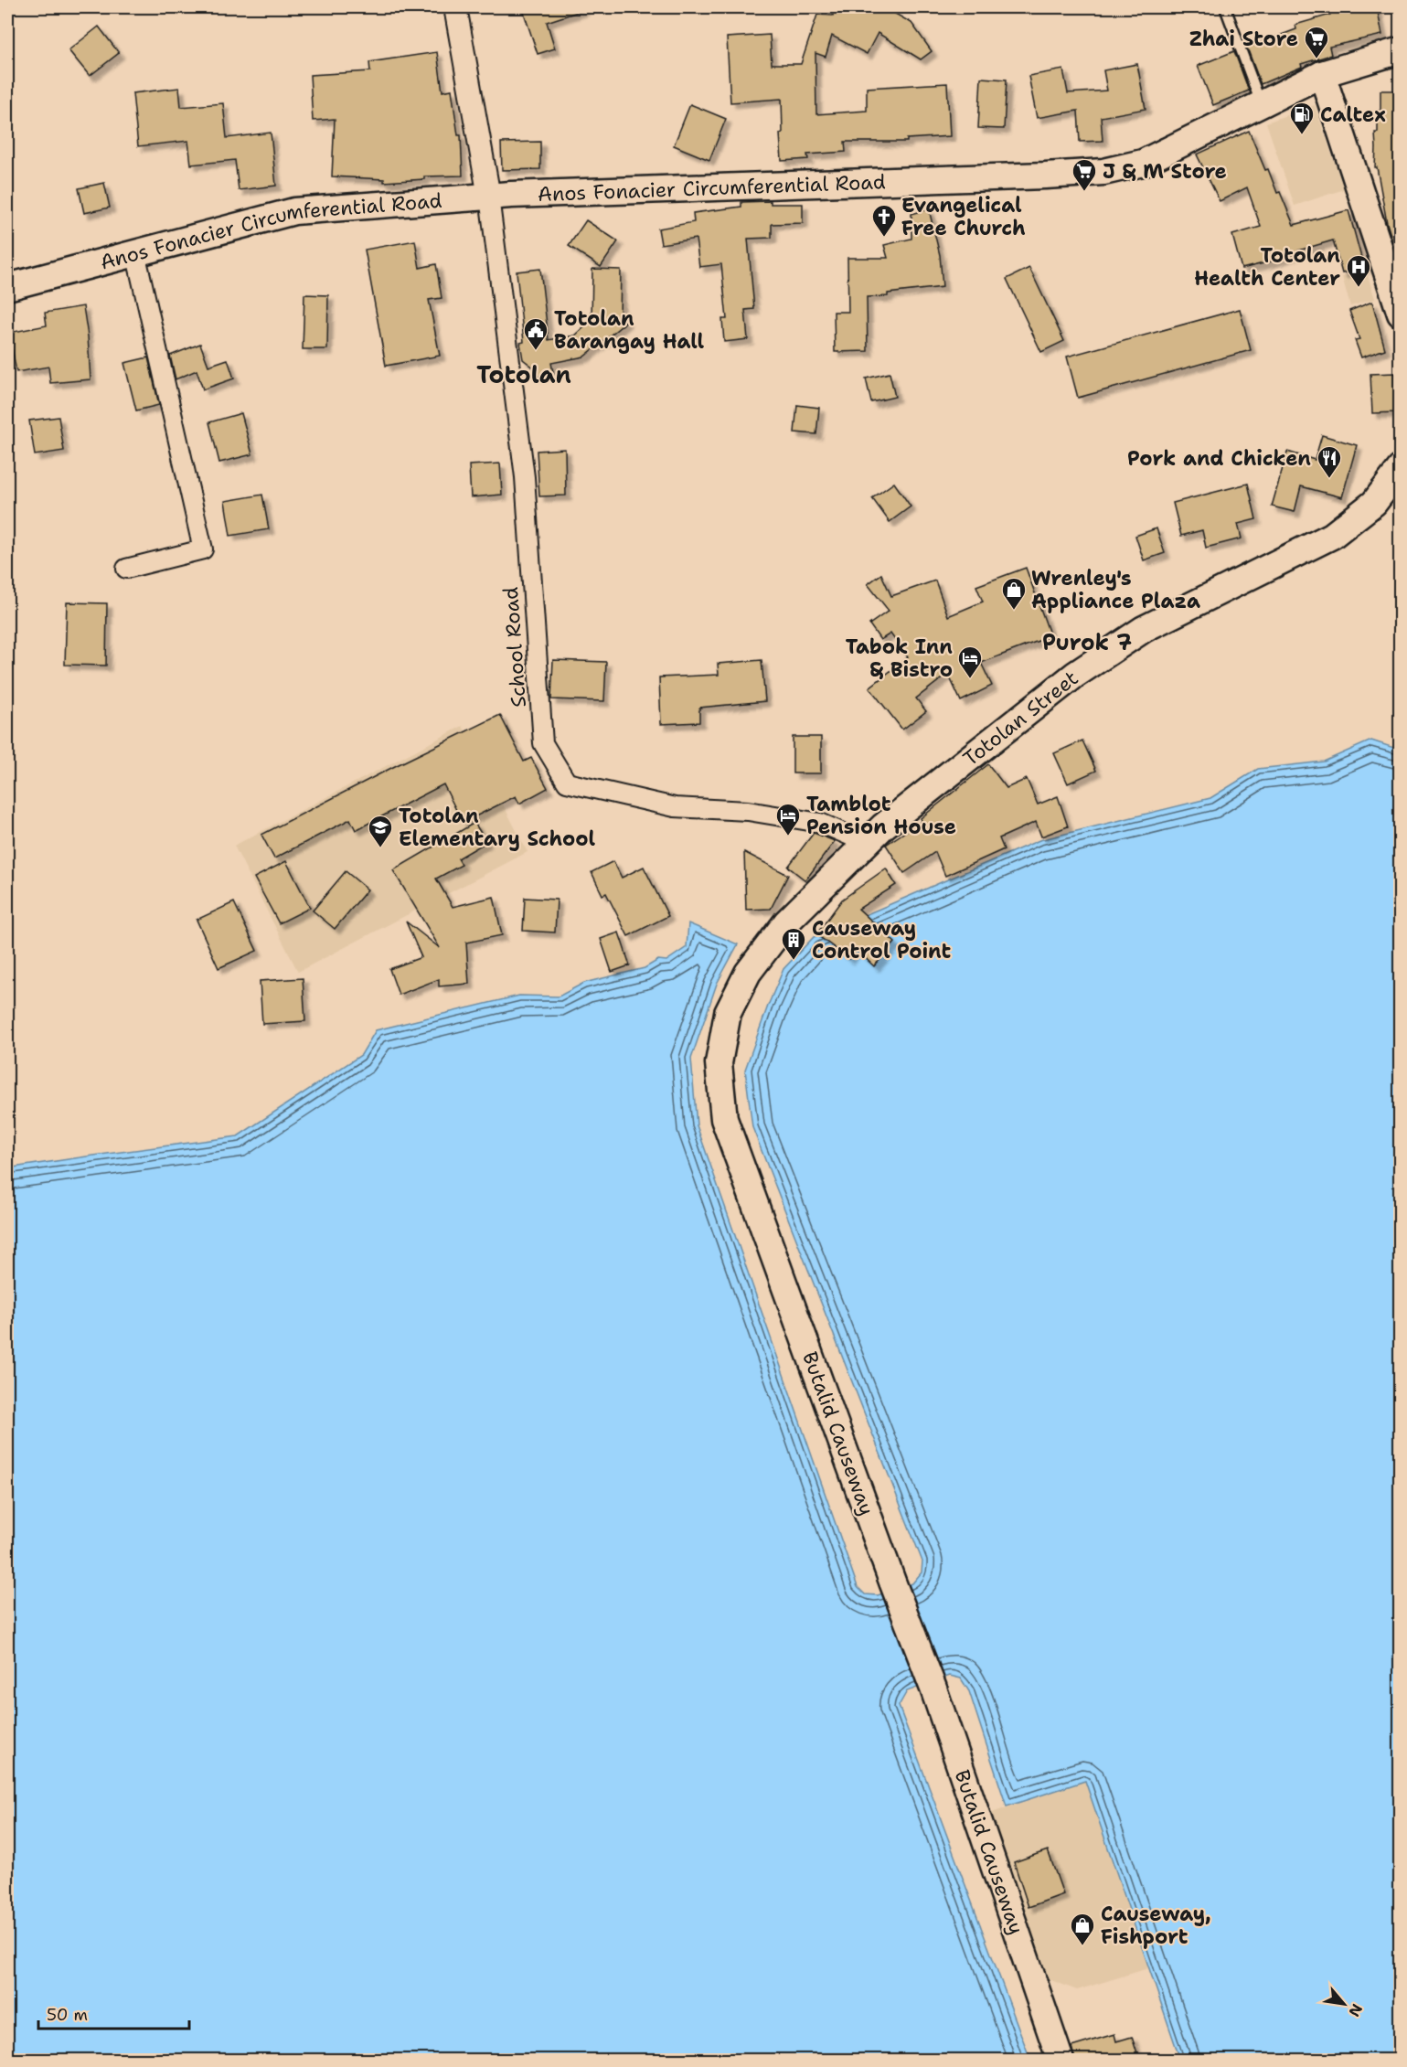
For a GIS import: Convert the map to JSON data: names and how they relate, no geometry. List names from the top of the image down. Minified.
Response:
{"streets":{"main road":["Anos Fonacier Circumferential Road","Totolan Street","Butalid Causeway"],"street":["School Road"]},"crossings":[["Anos Fonacier Circumferential Road","School Road"],["School Road","Totolan Street"],["School Road","Butalid Causeway"],["Totolan Street","Butalid Causeway"]],"districts":["Totolan","Purok 7"],"places":{"supermarket":["Zhai Store","J & M Store"],"fuel station":["Caltex"],"church":["Evangelical Free Church"],"hospital":["Totolan Health Center"],"public building":["Totolan Barangay Hall"],"restaurant":["Pork and Chicken"],"shop":["Wrenley's Appliance Plaza","Causeway, Fishport"],"hotel":["Tabok Inn & Bistro","Tamblot Pension House"],"school or university":["Totolan Elementary School"],"building":["Causeway Control Point"]},"scale_bar":"50 m","north":"bottom right"}
